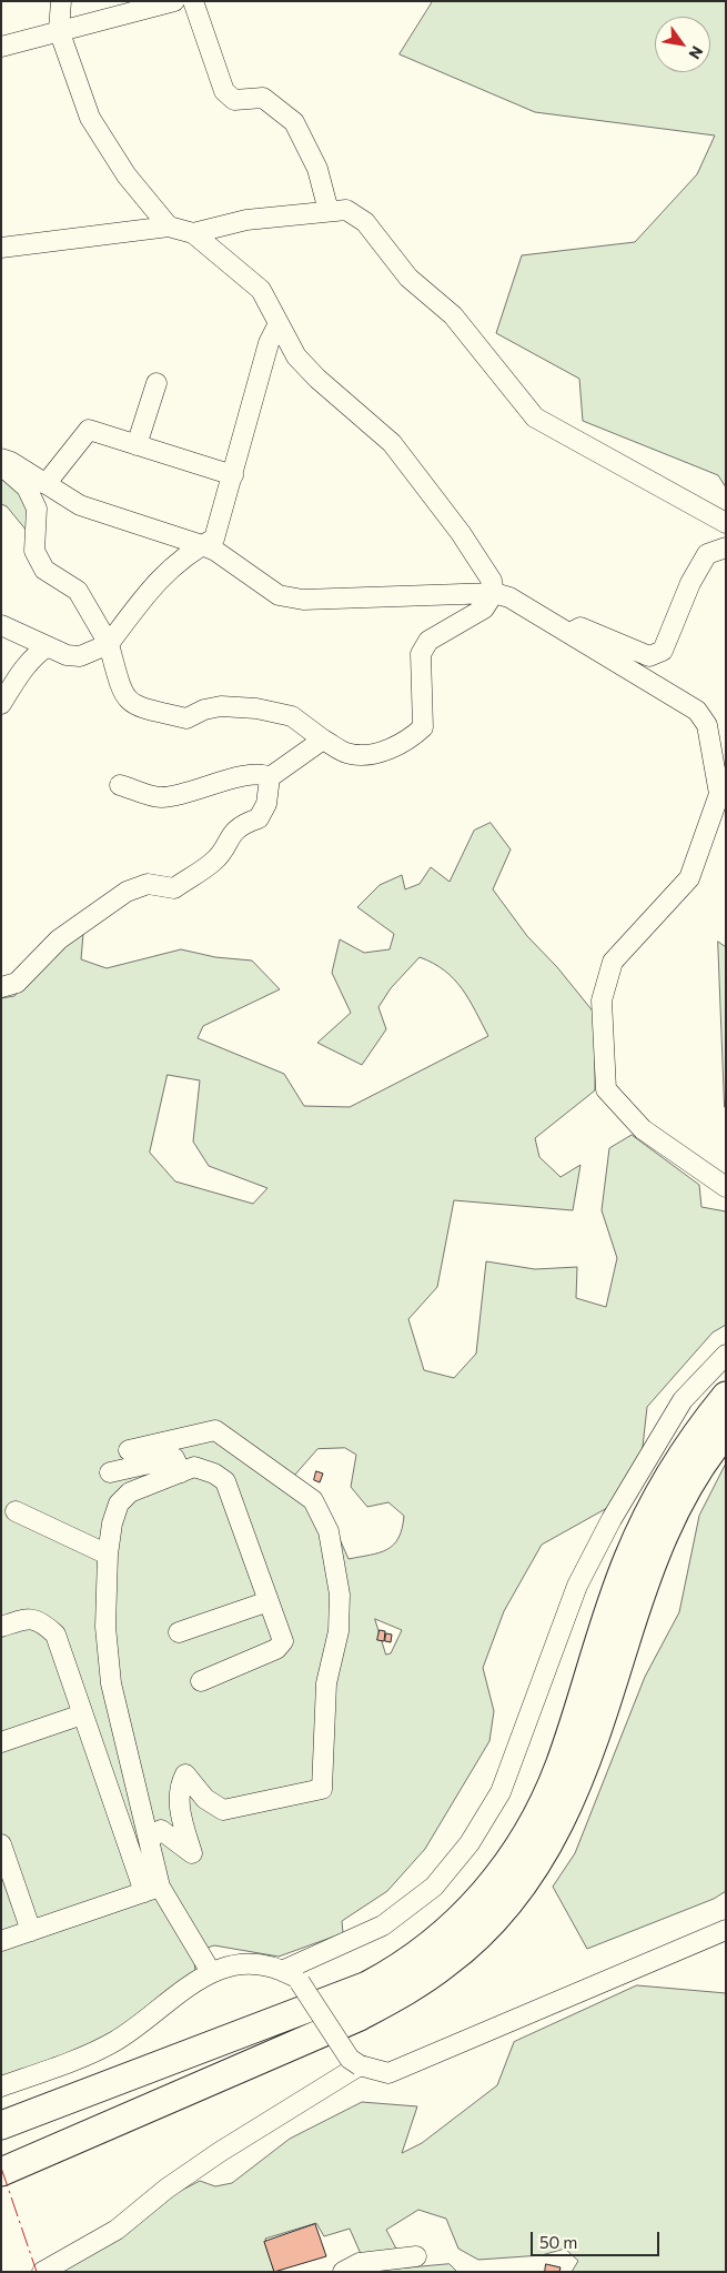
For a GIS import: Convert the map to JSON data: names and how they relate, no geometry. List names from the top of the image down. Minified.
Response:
{"scale_bar":"50 m","north":"bottom right"}
